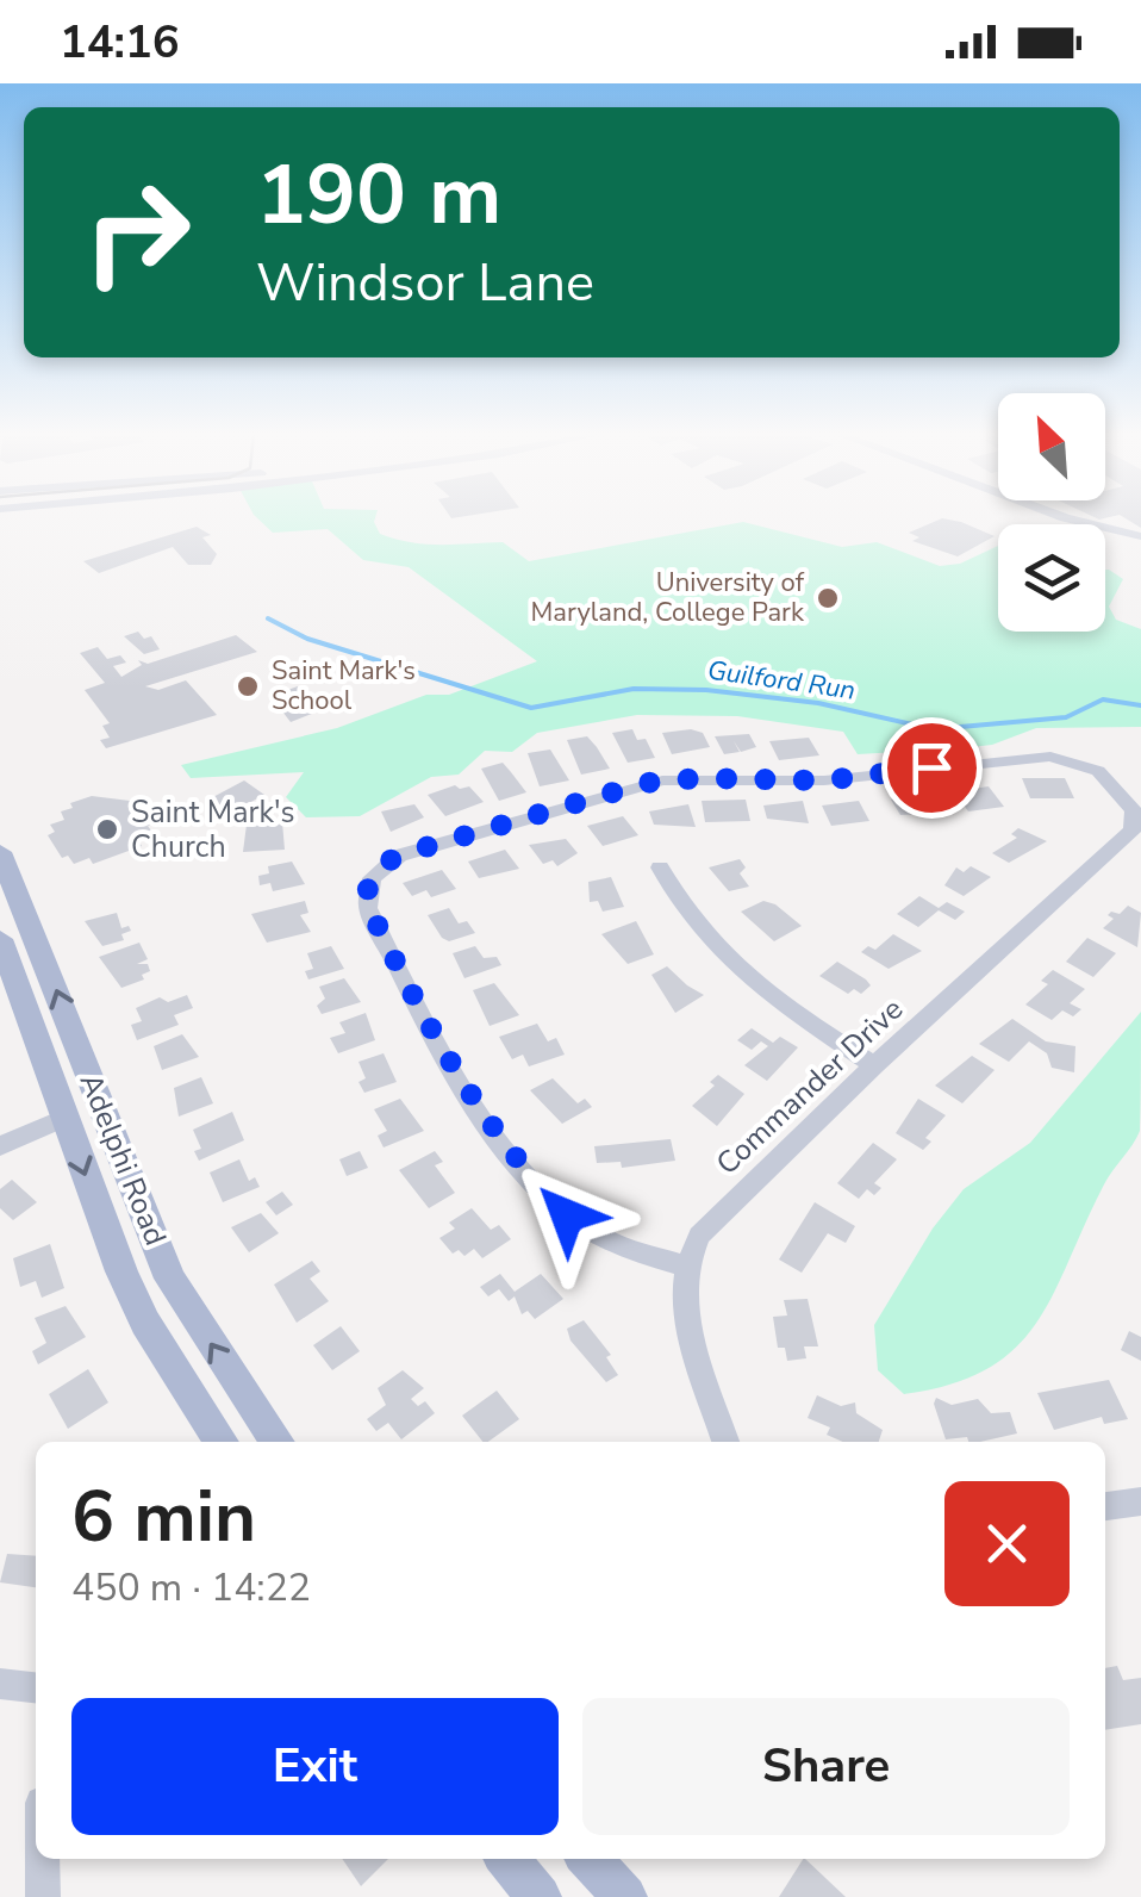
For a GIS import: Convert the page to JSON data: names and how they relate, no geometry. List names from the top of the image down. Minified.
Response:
{"streets":{"main road":["Adelphi Road"],"street":["Commander Drive"]},"water":["Guilford Run"],"places":["University of Maryland, College Park","Saint Mark's School","Saint Mark's Church"],"north":"top left","page":{"status":"14:16","turn":["190 m","Windsor Lane"],"heading":["6 min","450 m · 14:22"],"buttons":["Exit","Share"]}}
